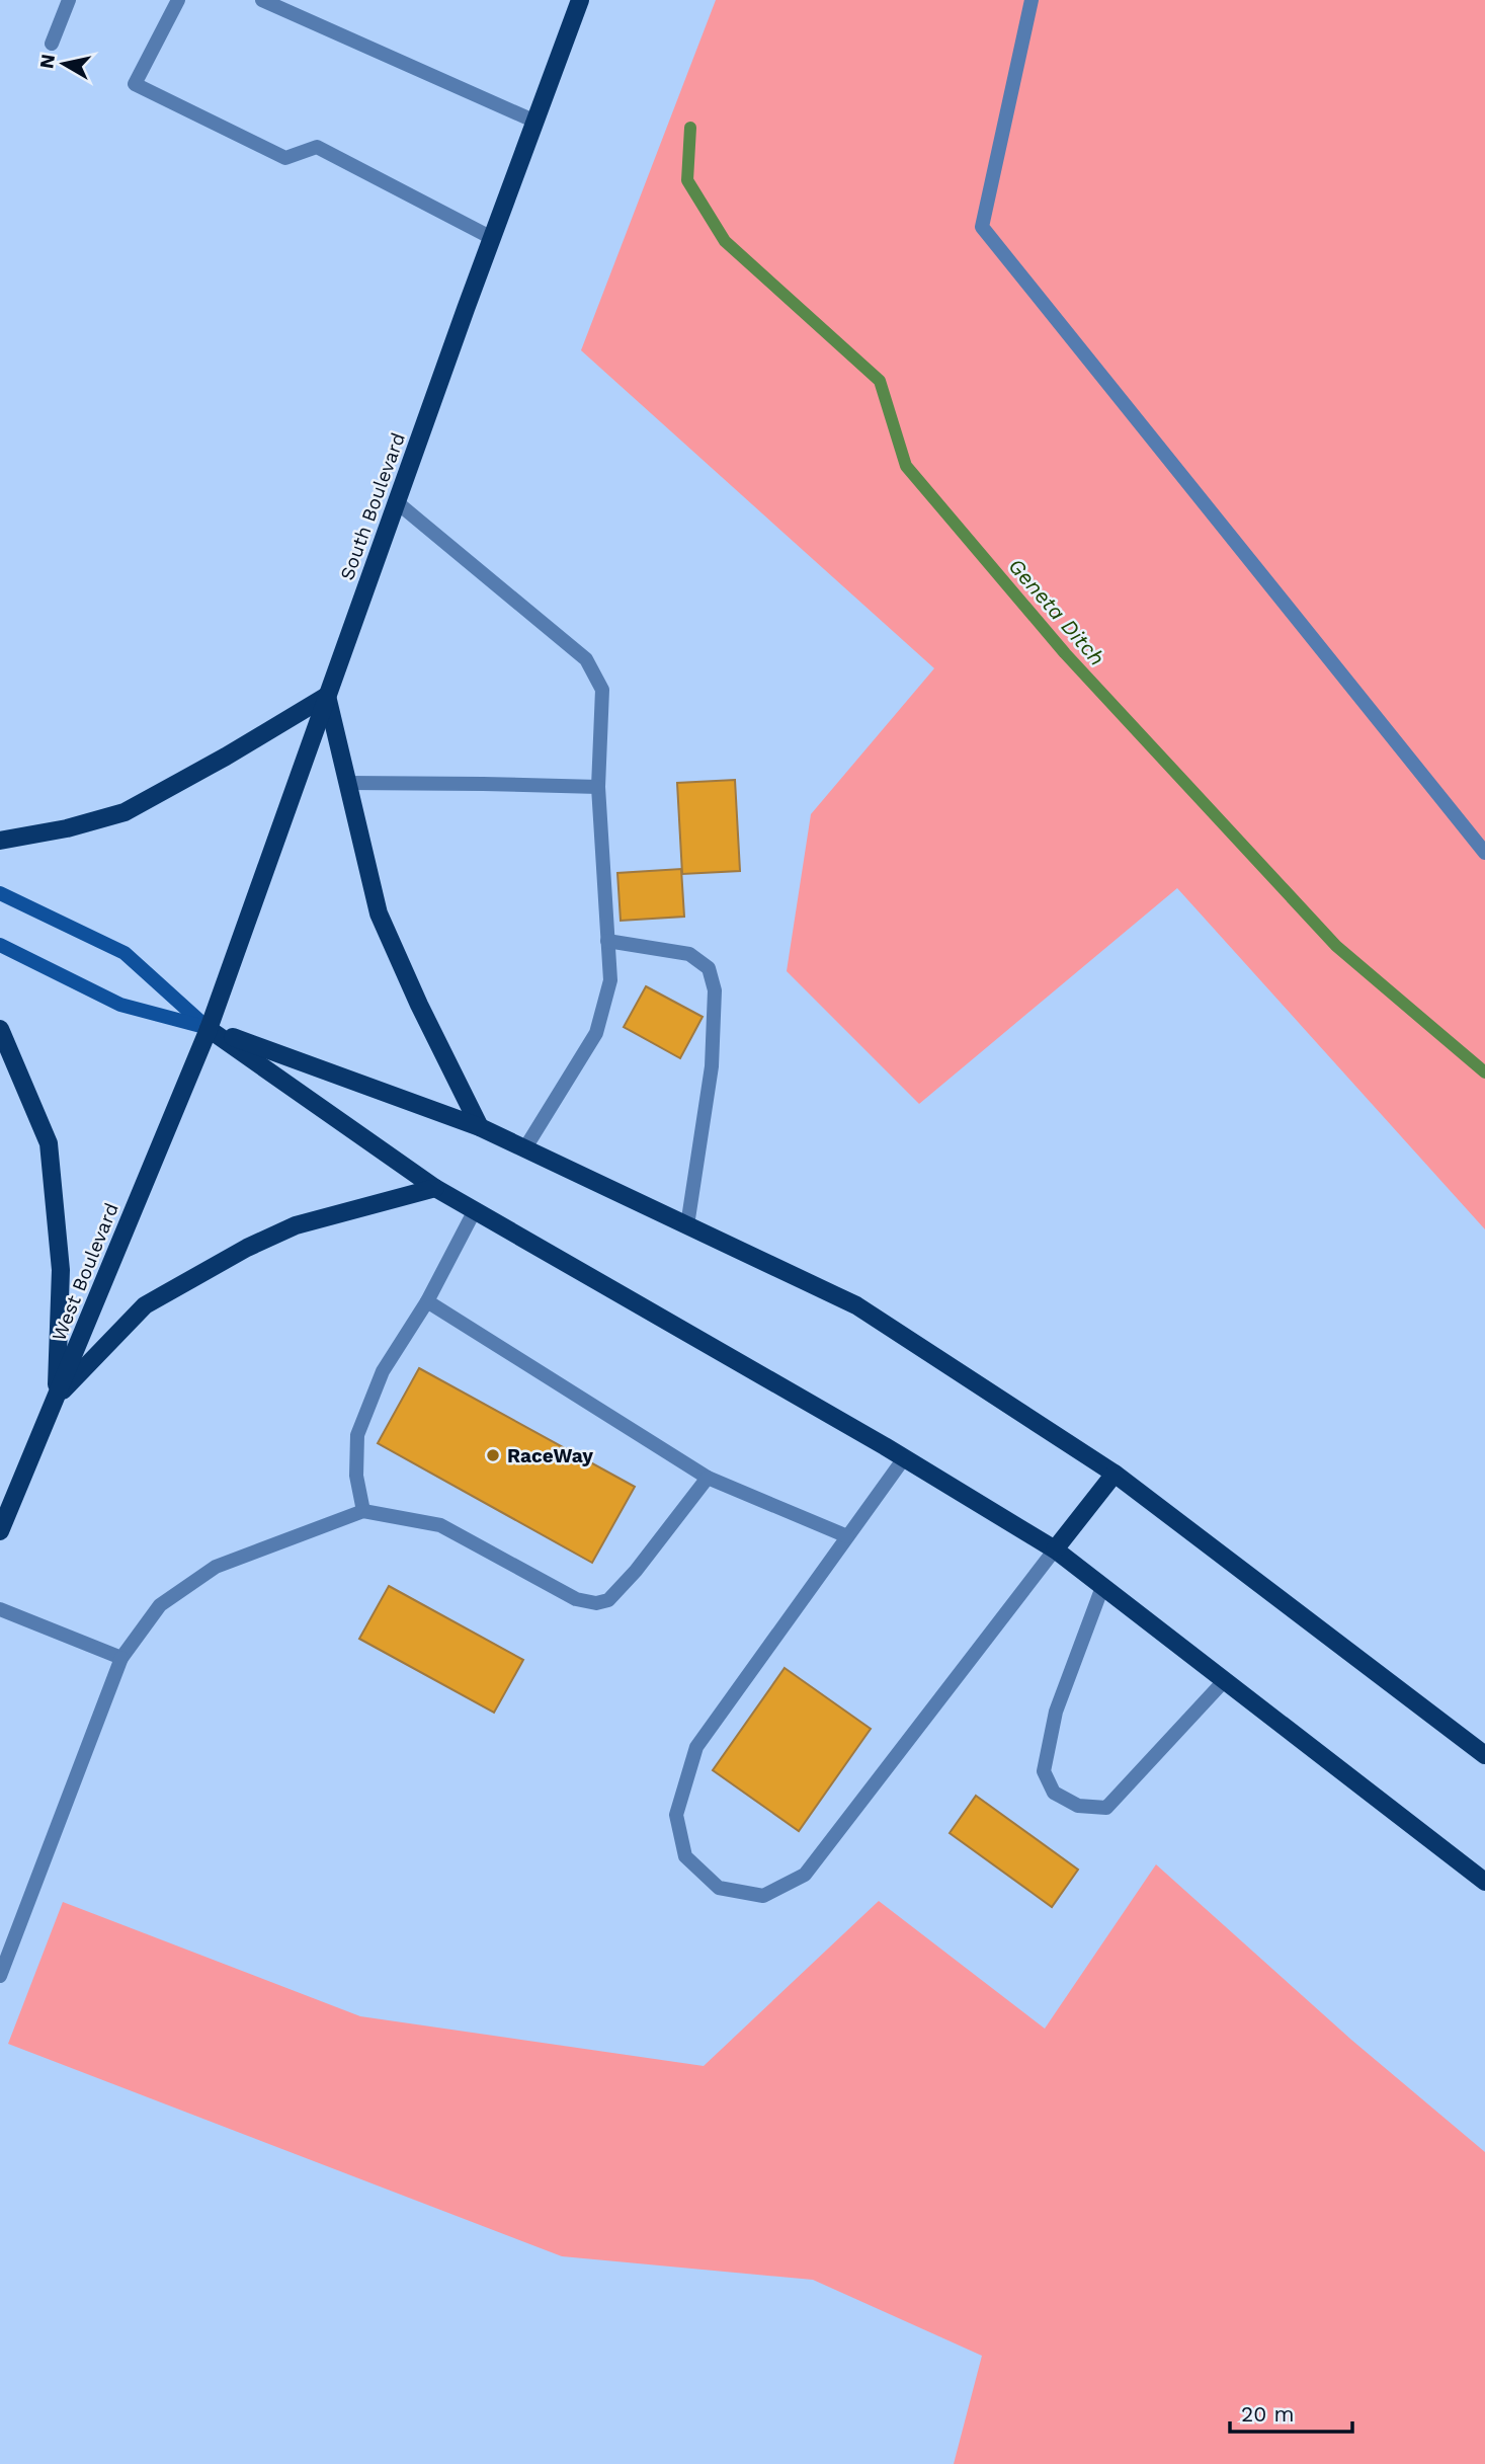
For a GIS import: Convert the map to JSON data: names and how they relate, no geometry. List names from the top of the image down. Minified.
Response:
{"streets":{"main road":["South Boulevard","West Boulevard"]},"crossings":[["South Boulevard","West Boulevard"]],"water":["Geneta Ditch"],"places":["RaceWay"],"scale_bar":"20 m","north":"left"}
